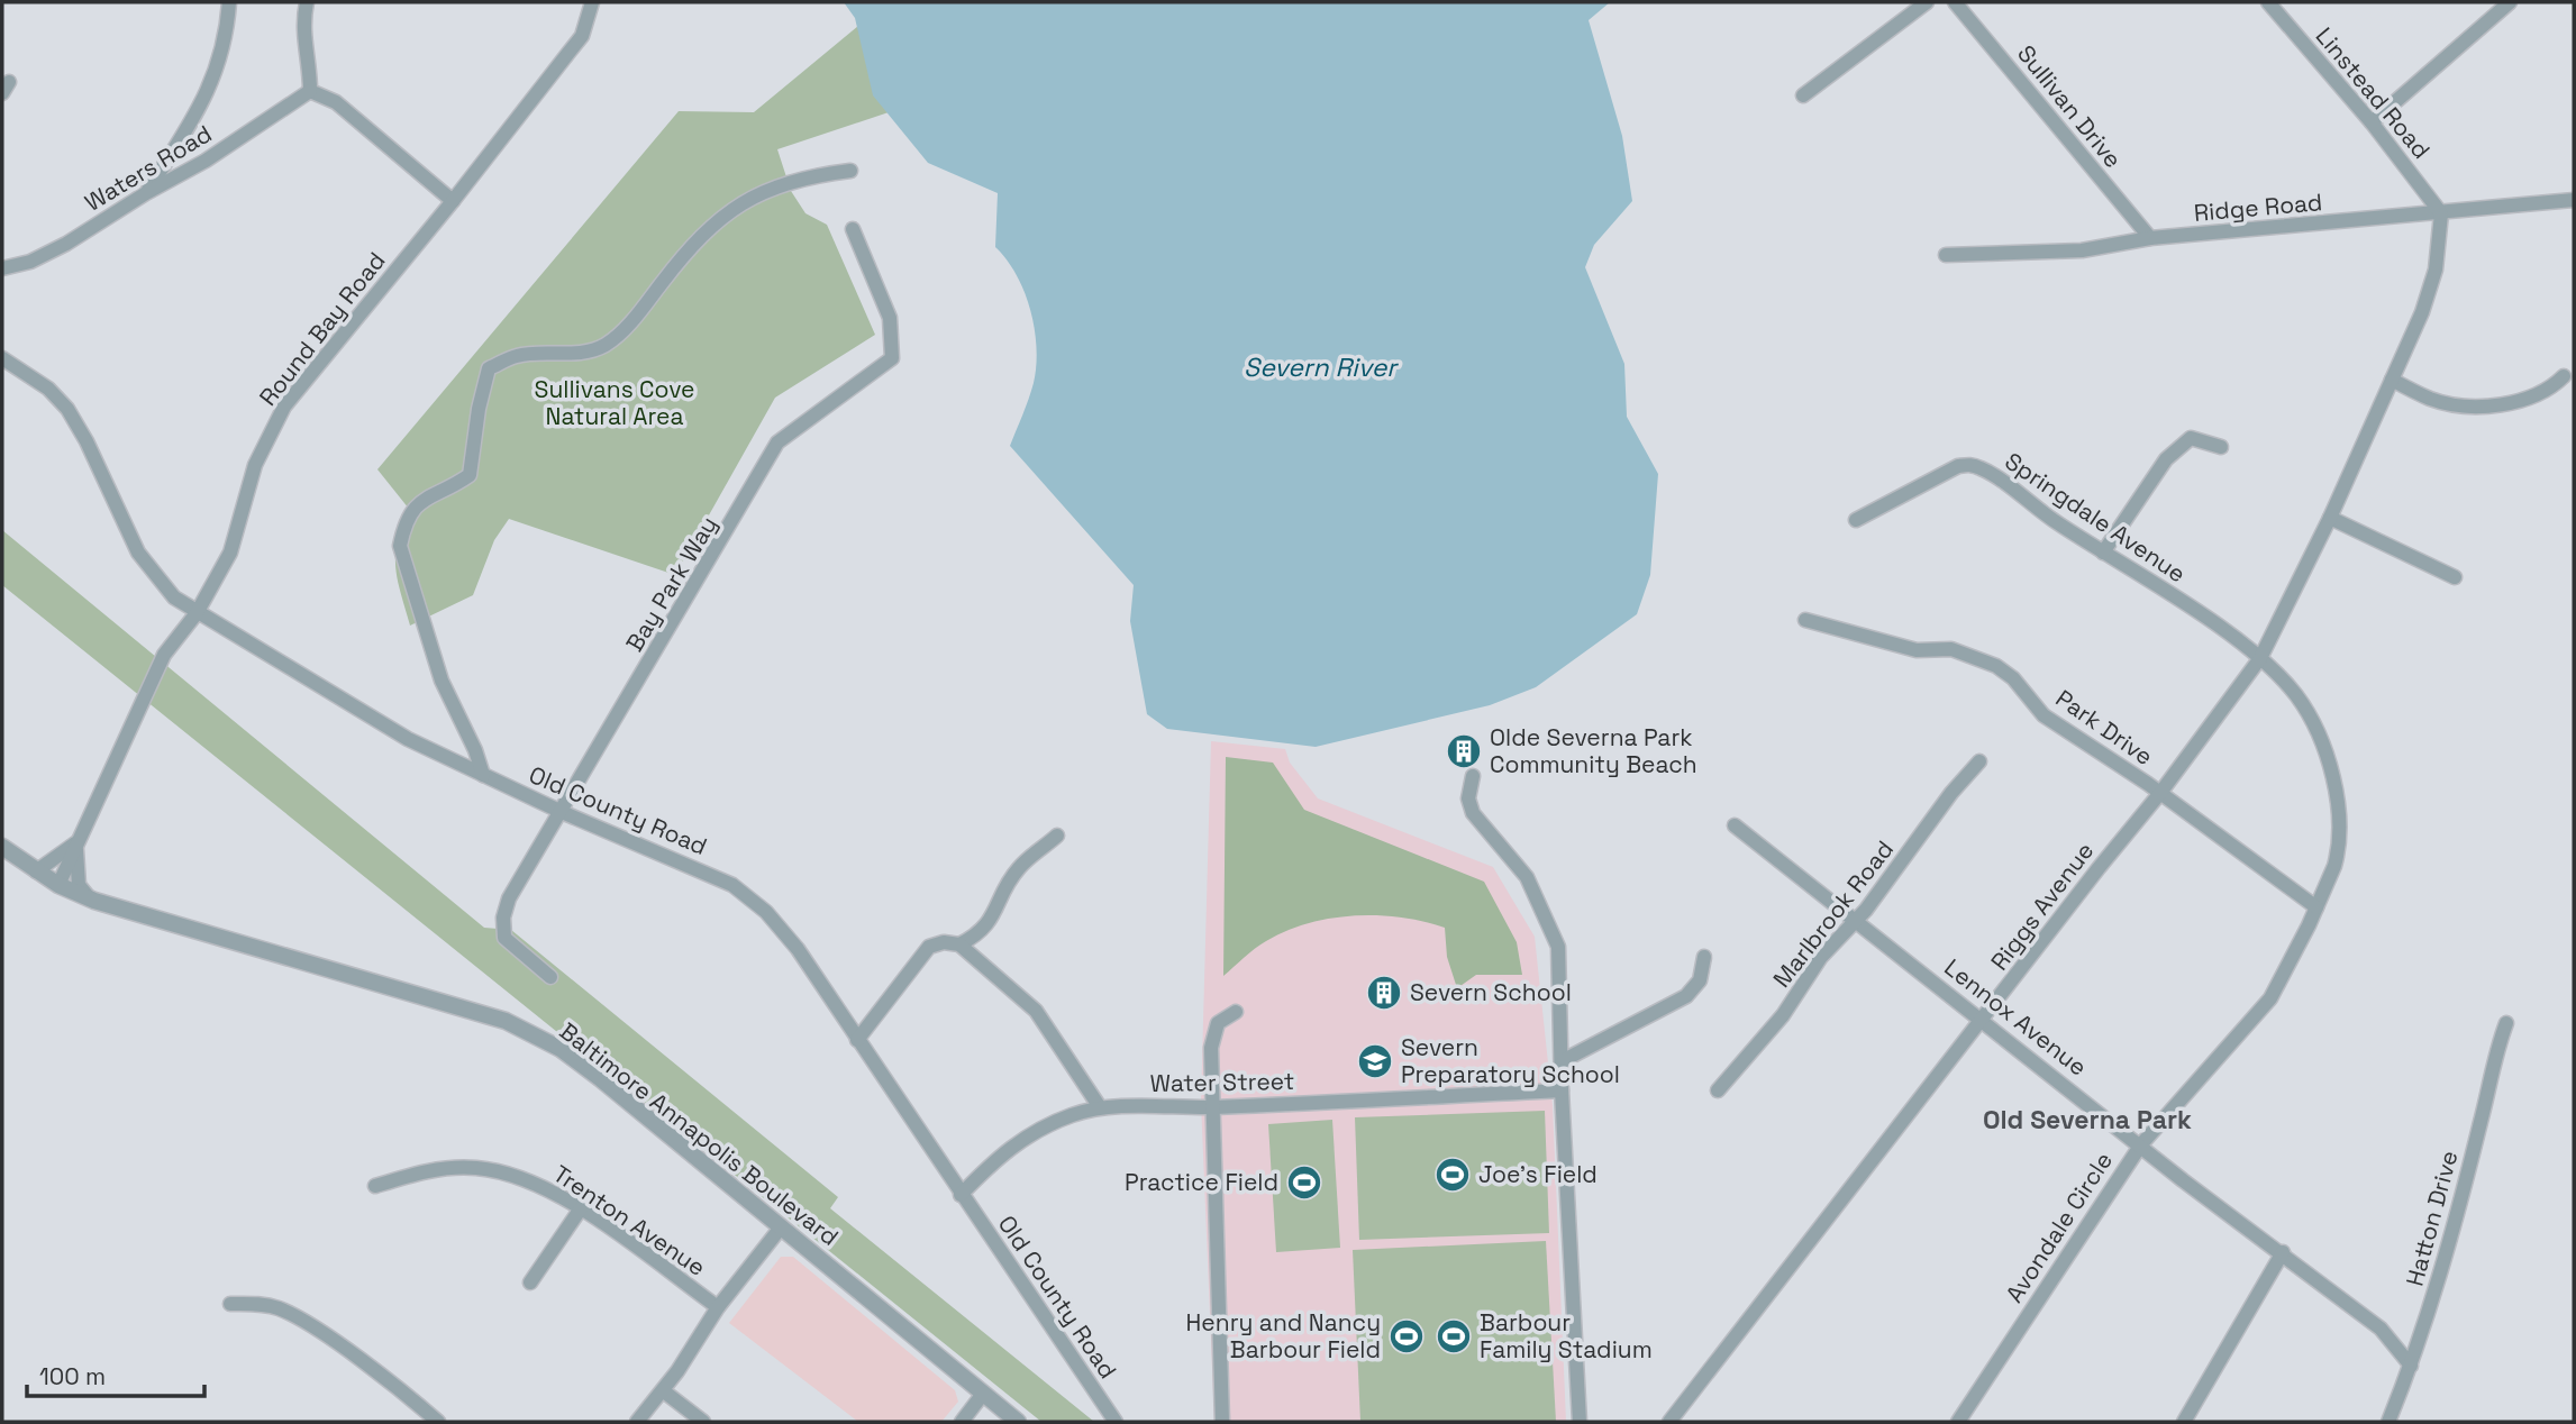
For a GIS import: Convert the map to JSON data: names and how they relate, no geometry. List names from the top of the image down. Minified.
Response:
{"streets":{"street":["Linstead Road","Sullivan Drive","Waters Road","Ridge Road","Round Bay Road","Springdale Avenue","Bay Park Way","Park Drive","Old County Road","Riggs Avenue","Marlbrook Road","Lennox Avenue","Water Street","Baltimore Annapolis Boulevard","Hatton Drive","Trenton Avenue","Avondale Circle"]},"crossings":[["Linstead Road","Ridge Road"],["Linstead Road","Riggs Avenue"],["Sullivan Drive","Ridge Road"],["Ridge Road","Riggs Avenue"],["Round Bay Road","Old County Road"],["Round Bay Road","Baltimore Annapolis Boulevard"],["Springdale Avenue","Riggs Avenue"],["Springdale Avenue","Avondale Circle"],["Bay Park Way","Old County Road"],["Park Drive","Riggs Avenue"],["Park Drive","Avondale Circle"],["Old County Road","Water Street"],["Riggs Avenue","Lennox Avenue"],["Riggs Avenue","Avondale Circle"],["Marlbrook Road","Lennox Avenue"],["Lennox Avenue","Hatton Drive"],["Lennox Avenue","Avondale Circle"]],"districts":["Old Severna Park"],"water":["Severn River"],"parks":["Sullivans Cove Natural Area"],"places":{"building":["Olde Severna Park Community Beach","Severn School"],"school or university":["Severn Preparatory School"],"sports":["Joe's Field","Practice Field","Henry and Nancy Barbour Field","Barbour Family Stadium"]},"scale_bar":"100 m"}
